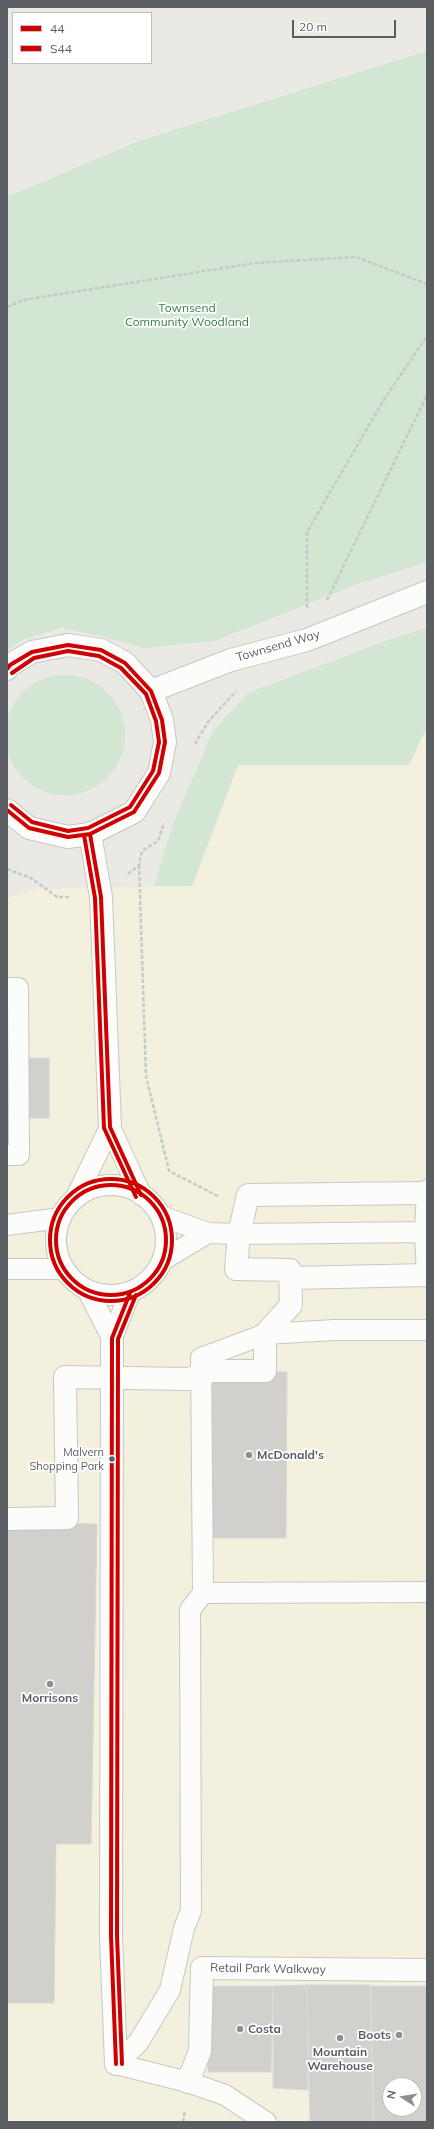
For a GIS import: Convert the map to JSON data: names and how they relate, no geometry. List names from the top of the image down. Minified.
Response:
{"streets":{"street":["Townsend Way","Retail Park Walkway"]},"parks":["Townsend Community Woodland"],"places":["McDonald's","Malvern Shopping Park","Morrisons","Costa","Boots","Mountain Warehouse"],"lines":["transit line 44","transit line S44"],"legend":["44","S44"],"scale_bar":"20 m","north":"left"}
